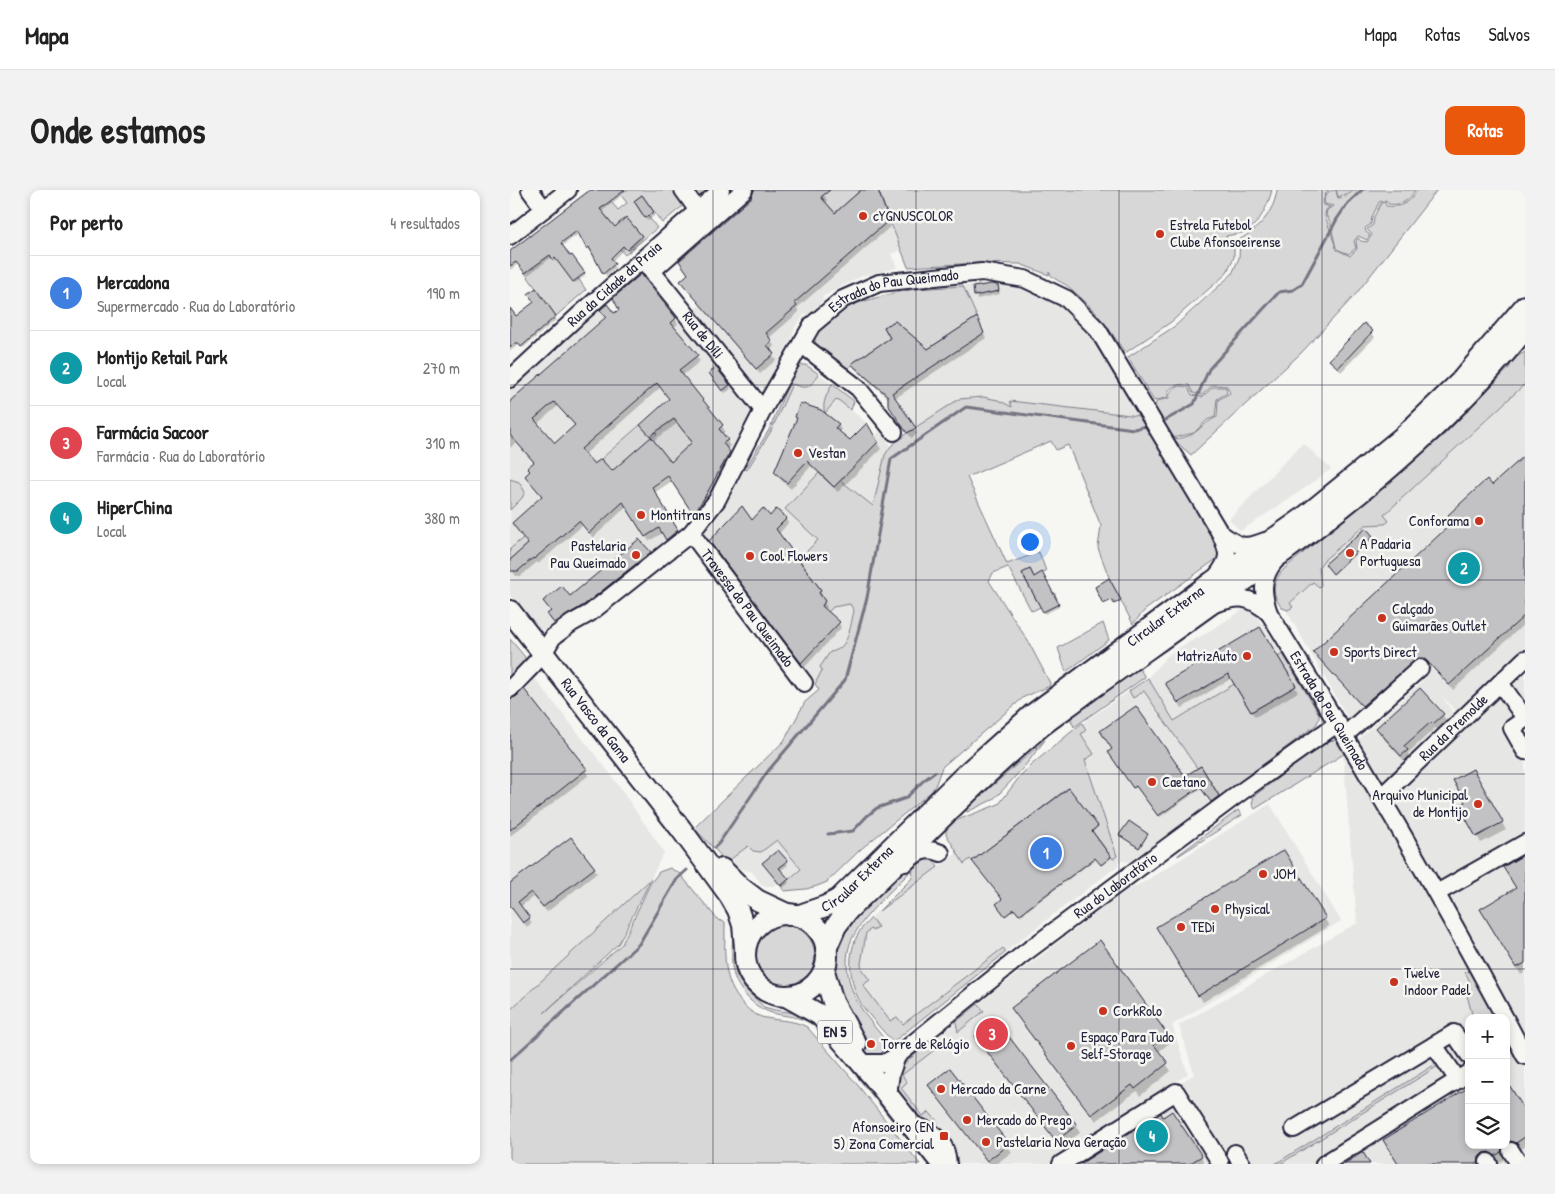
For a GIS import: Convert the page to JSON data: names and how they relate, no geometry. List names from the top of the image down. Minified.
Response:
{"streets":{"main road":["Circular Externa","Rua Vasco da Gama","EN 5"],"street":["Rua da Cidade da Praia","Estrada do Pau Queimado","Rua de Díli","Travessa do Pau Queimado","Rua da Premolde","Rua do Laboratório"]},"crossings":[["Rua da Cidade da Praia","Rua de Díli"],["Estrada do Pau Queimado","Rua de Díli"],["Estrada do Pau Queimado","Travessa do Pau Queimado"],["Estrada do Pau Queimado","Circular Externa"],["Estrada do Pau Queimado","Rua Vasco da Gama"],["Estrada do Pau Queimado","Rua da Premolde"],["Estrada do Pau Queimado","Rua do Laboratório"],["Circular Externa","Rua Vasco da Gama"],["Circular Externa","EN 5"],["Rua Vasco da Gama","EN 5"],["Rua do Laboratório","EN 5"]],"places":{"other":["cYGNUSCOLOR","Estrela Futebol Clube Afonsoeirense","Vestan","Montitrans","Conforama","A Padaria Portuguesa","Pastelaria Pau Queimado","Cool Flowers","Calçado Guimarães Outlet","Sports Direct","MatrizAuto","Caetano","Arquivo Municipal de Montijo","JOM","Physical","TEDi","Twelve Indoor Padel","CorkRolo","Torre de Relógio","Espaço Para Tudo Self-Storage","Mercado da Carne","Mercado do Prego","Pastelaria Nova Geração"],"transit":["Afonsoeiro (EN 5) Zona Comercial"]},"page":{"header":"Mapa","nav":["Mapa","Rotas","Salvos"],"buttons":"Rotas","title":"Onde estamos","heading":["Por perto","4 resultados"],"list":[{"mark":"1","name":"Mercadona","note":"Supermercado · Rua do Laboratório","value":"190 m"},{"mark":"2","name":"Montijo Retail Park","note":"Local","value":"270 m"},{"mark":"3","name":"Farmácia Sacoor","note":"Farmácia · Rua do Laboratório","value":"310 m"},{"mark":"4","name":"HiperChina","note":"Local","value":"380 m"}],"pins":["2","1","3","4"],"map_buttons":["+","−"]}}
